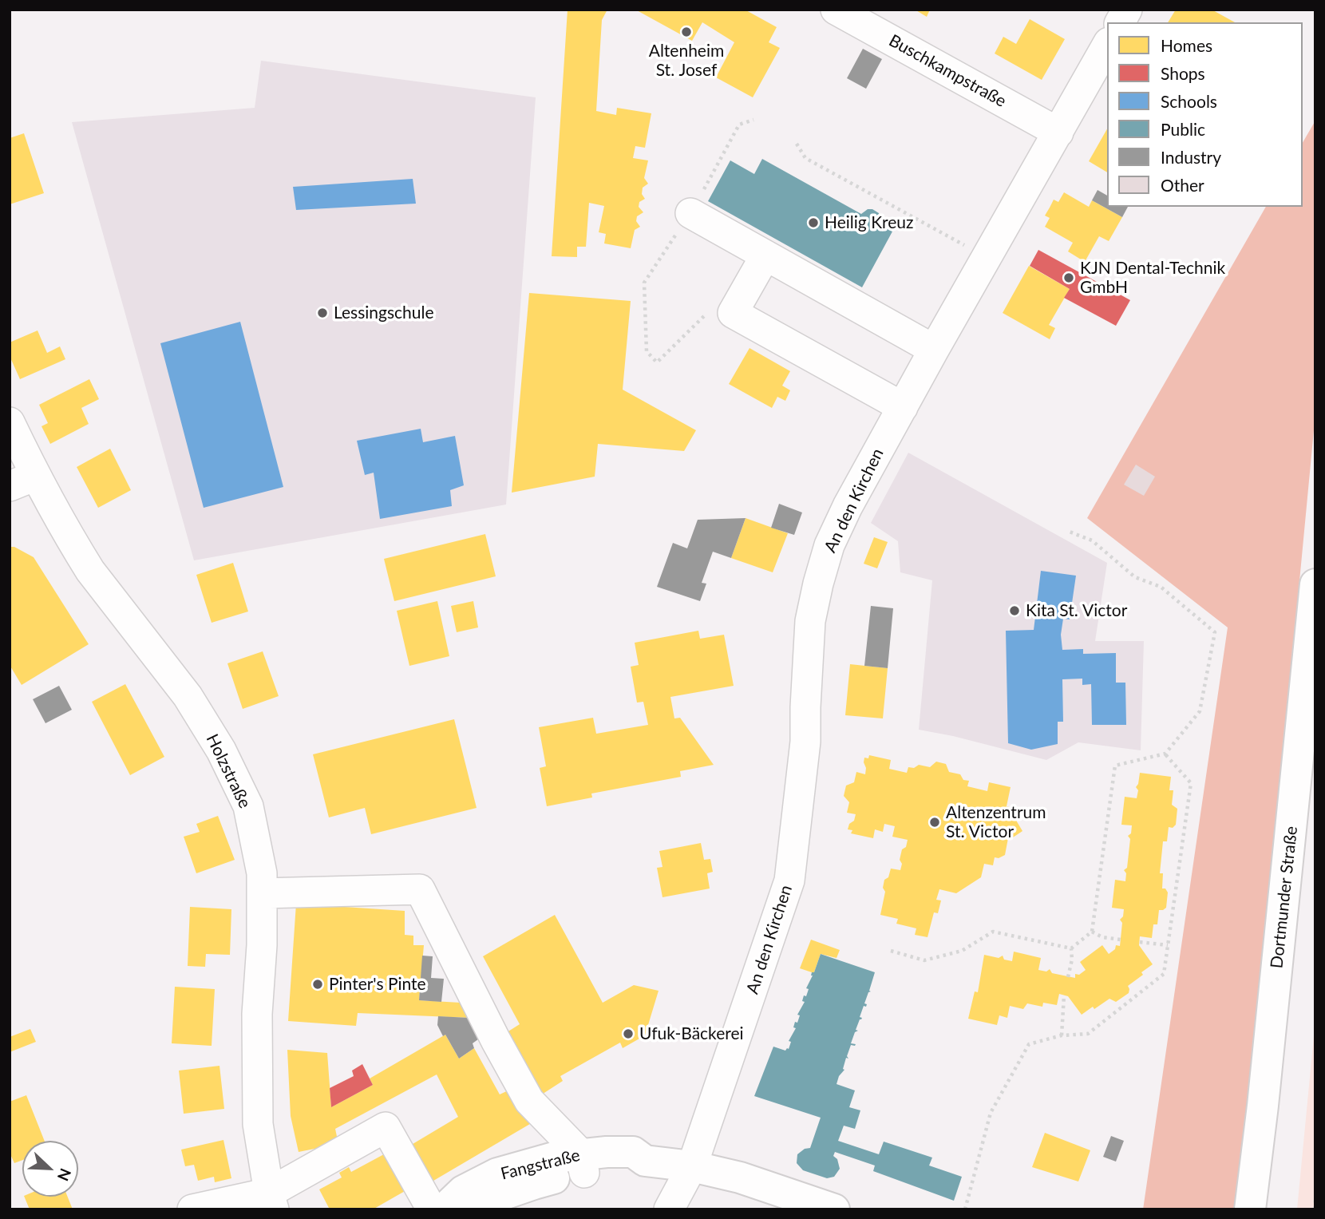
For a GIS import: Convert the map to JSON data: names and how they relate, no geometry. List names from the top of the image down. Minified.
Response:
{"streets":{"main road":["Dortmunder Straße","Fangstraße"],"street":["Buschkampstraße","An den Kirchen","Holzstraße"]},"crossings":[["Buschkampstraße","An den Kirchen"],["An den Kirchen","Fangstraße"]],"places":["Altenheim St. Josef","Heilig Kreuz","KJN Dental-Technik GmbH","Lessingschule","Kita St. Victor","Altenzentrum St. Victor","Pinter's Pinte","Ufuk-Bäckerei"],"legend":["Homes","Shops","Schools","Public","Industry","Other"],"north":"bottom right"}
